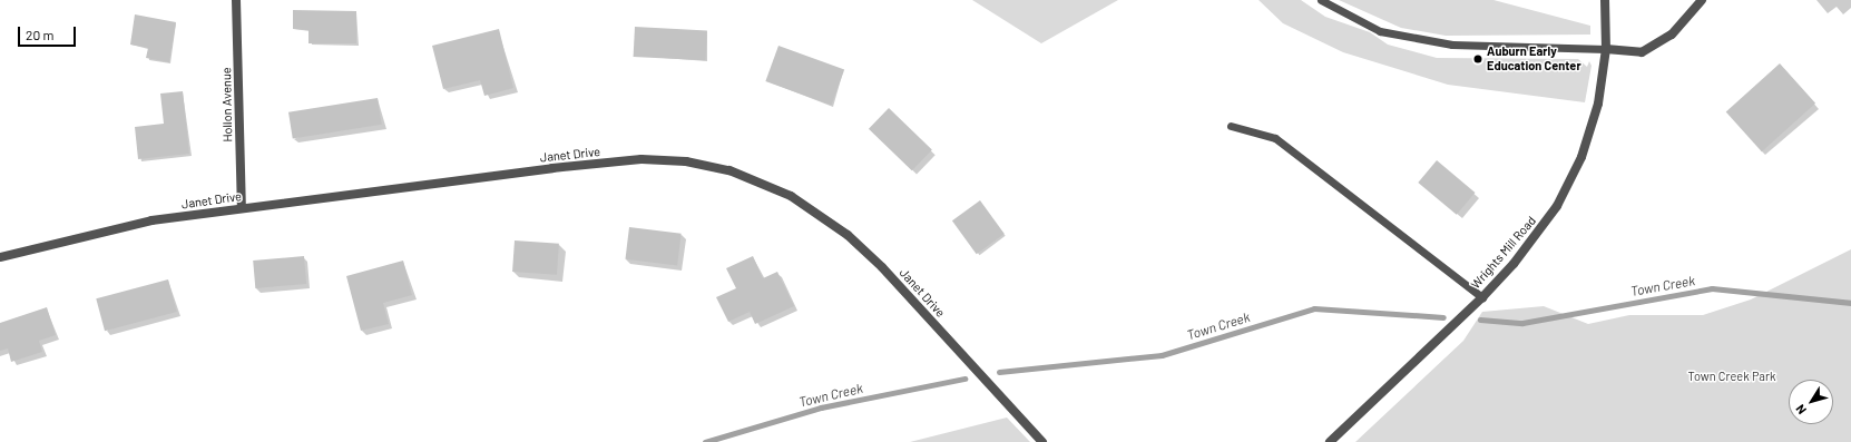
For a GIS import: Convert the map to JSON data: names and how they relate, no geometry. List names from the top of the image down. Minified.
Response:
{"streets":{"street":["Hollon Avenue","Janet Drive","Wrights Mill Road"]},"crossings":[["Hollon Avenue","Janet Drive"]],"water":["Town Creek"],"parks":["Town Creek Park"],"places":["Auburn Early Education Center"],"scale_bar":"20 m","north":"bottom left"}
